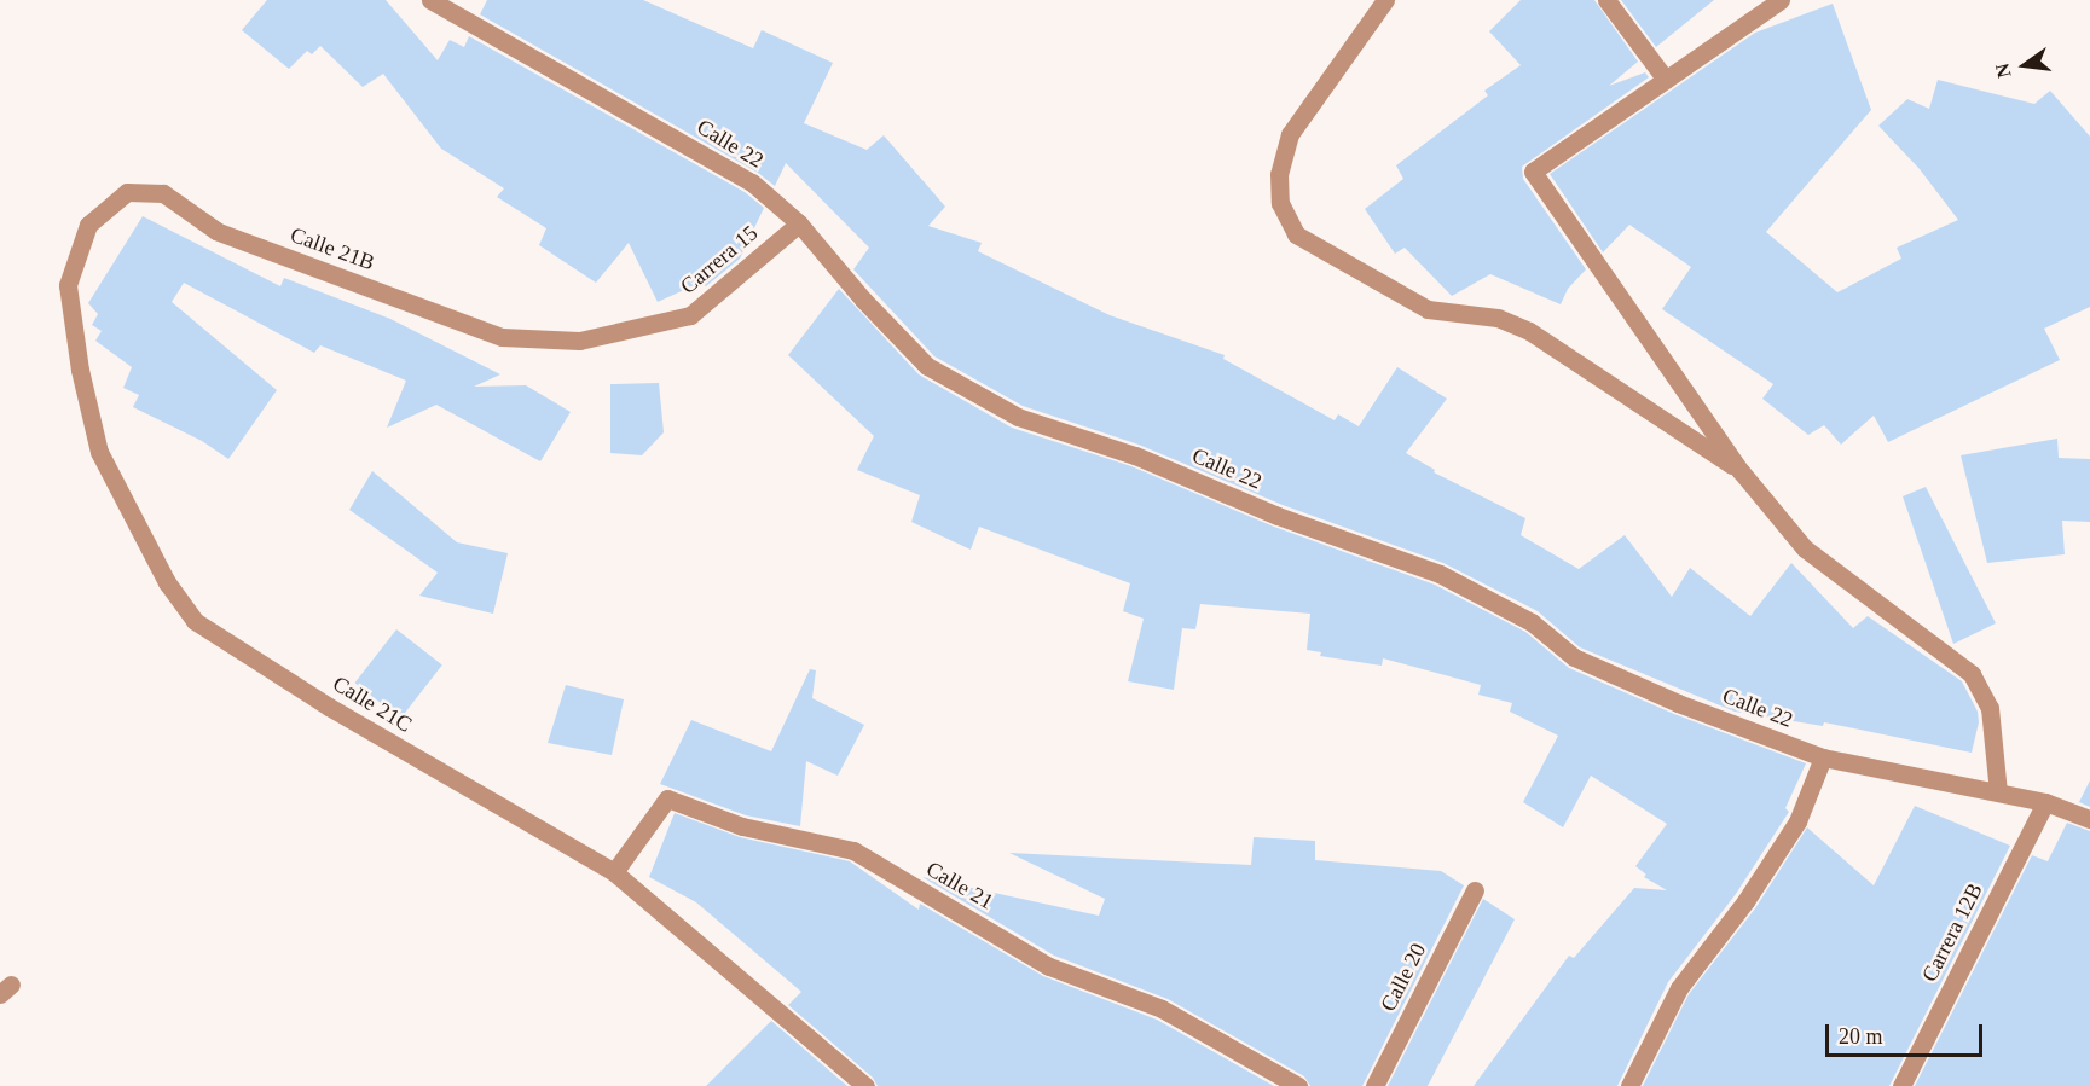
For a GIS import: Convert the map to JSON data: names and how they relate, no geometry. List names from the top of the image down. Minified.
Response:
{"streets":{"street":["Calle 22","Calle 21B","Carrera 15","Calle 21C","Calle 21","Carrera 12B","Calle 20"]},"crossings":[["Calle 22","Carrera 15"],["Calle 22","Carrera 12B"],["Calle 21B","Carrera 15"],["Calle 21B","Calle 21C"],["Calle 21C","Calle 21"]],"scale_bar":"20 m","north":"left"}
